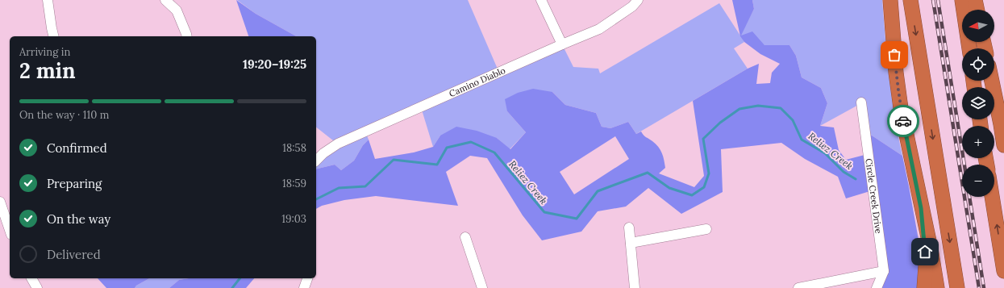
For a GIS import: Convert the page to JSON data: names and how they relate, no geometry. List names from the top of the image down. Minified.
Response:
{"streets":{"street":["Camino Diablo","Circle Creek Drive"]},"water":["Reliez Creek"],"north":"left","page":{"map_buttons":["+","−"],"heading":["2 min","Arriving in","19:20–19:25"],"bar":"On the way · 110 m","list":[["Confirmed","18:58"],["Preparing","18:59"],["On the way","19:03"],"Delivered"]}}
